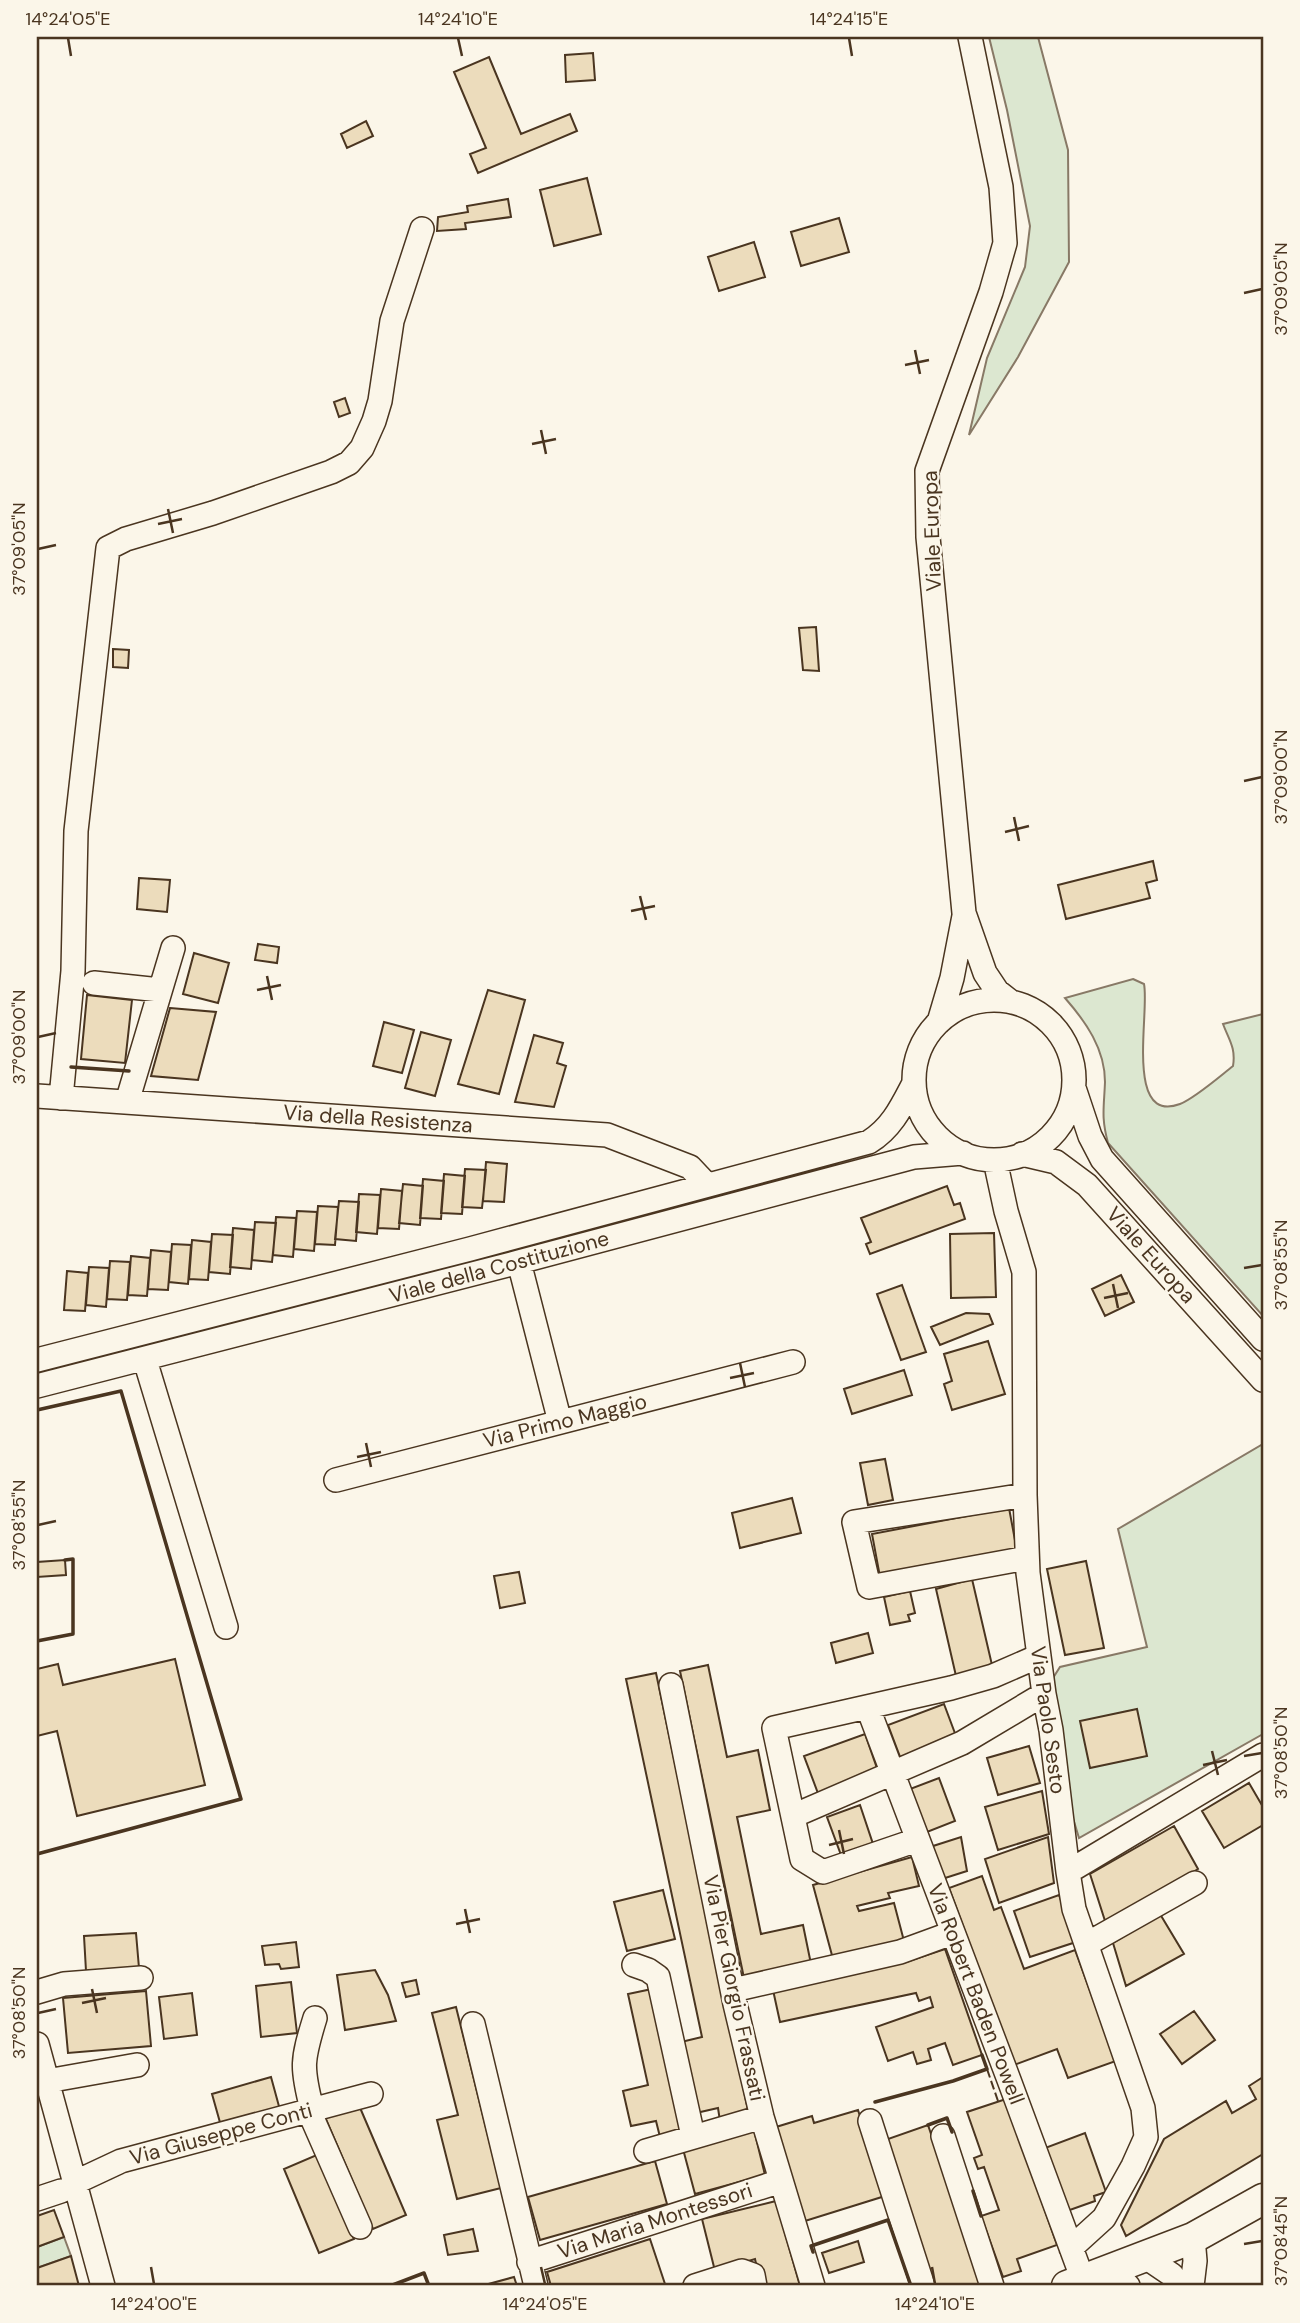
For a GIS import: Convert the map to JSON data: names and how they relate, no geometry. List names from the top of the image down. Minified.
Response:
{"streets":{"street":["Viale Europa","Via della Resistenza","Viale della Costituzione","Via Primo Maggio","Via Paolo Sesto","Via Pier Giorgio Frassati","Via Robert Baden Powell","Via Giuseppe Conti","Via Maria Montessori"]},"crossings":[["Viale Europa","Viale della Costituzione"],["Viale Europa","Via Paolo Sesto"],["Via della Resistenza","Viale della Costituzione"],["Viale della Costituzione","Via Paolo Sesto"],["Via Paolo Sesto","Via Robert Baden Powell"],["Via Pier Giorgio Frassati","Via Maria Montessori"]],"coordinates":["14°24'05\"E","14°24'10\"E","14°24'15\"E","37°09'05\"N","37°09'00\"N","37°08'55\"N","37°08'50\"N","37°08'45\"N","14°24'00\"E"]}
